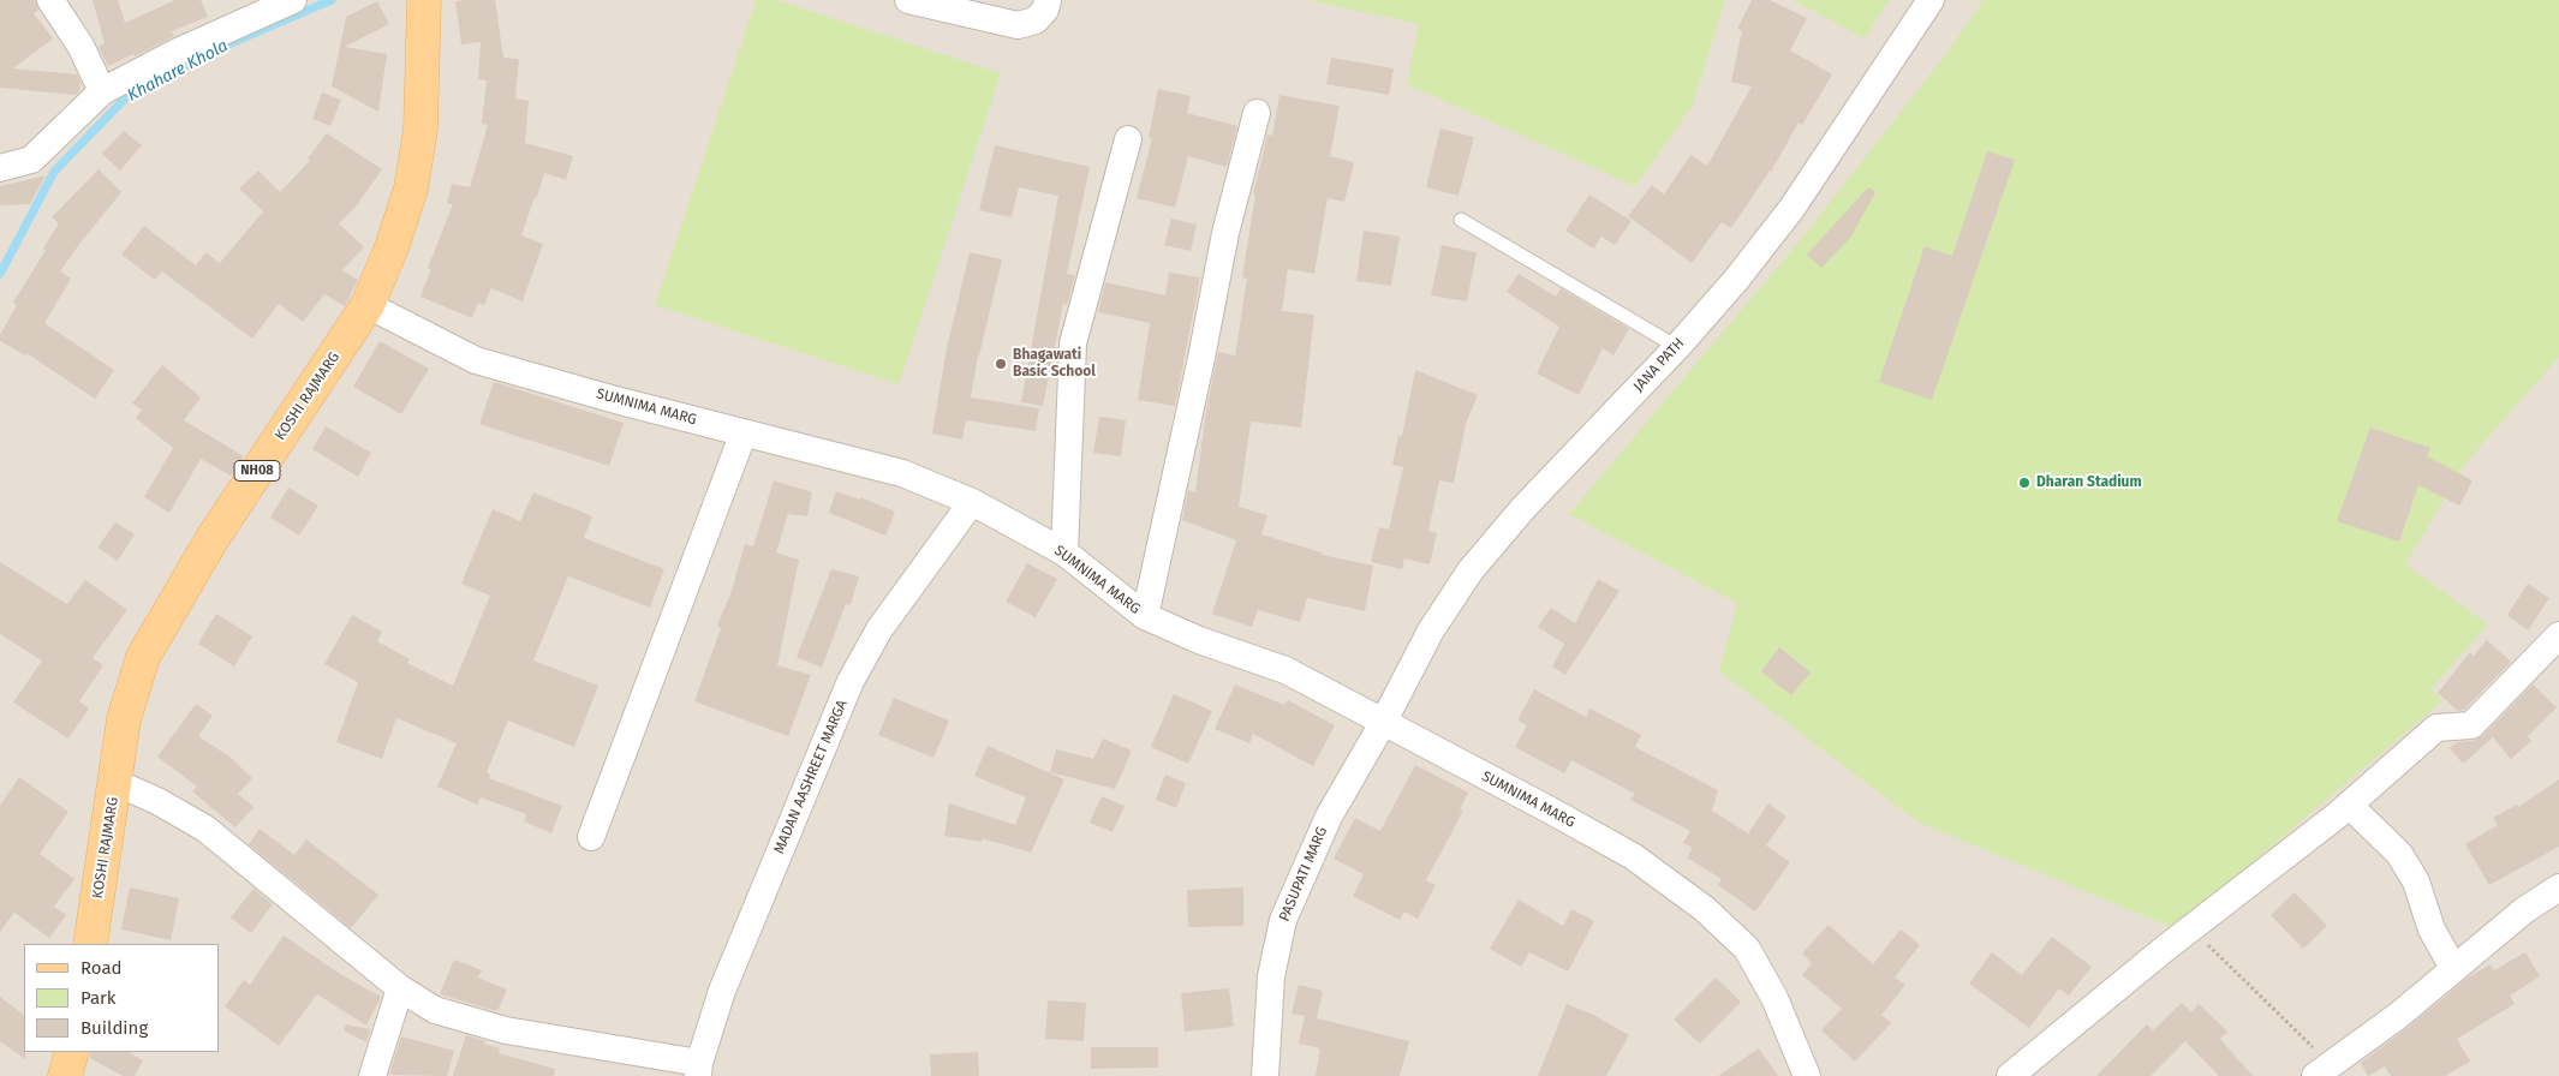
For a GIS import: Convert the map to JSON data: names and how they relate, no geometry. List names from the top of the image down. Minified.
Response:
{"streets":{"main road":["KOSHI RAJMARG","NH08"],"street":["JANA PATH","SUMNIMA MARG","MADAN AASHREET MARGA","PASUPATI MARG"]},"crossings":[["JANA PATH","SUMNIMA MARG"],["JANA PATH","PASUPATI MARG"],["KOSHI RAJMARG","SUMNIMA MARG"],["SUMNIMA MARG","MADAN AASHREET MARGA"],["SUMNIMA MARG","PASUPATI MARG"]],"water":["Khahare Khola"],"places":["Bhagawati Basic School","Dharan Stadium"],"legend":["Road","Park","Building"]}
